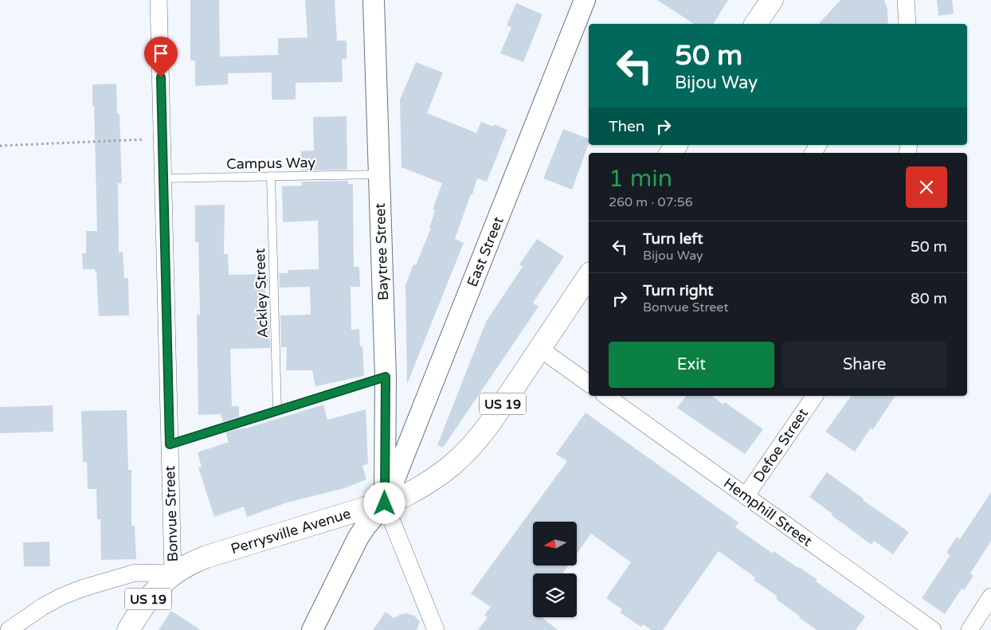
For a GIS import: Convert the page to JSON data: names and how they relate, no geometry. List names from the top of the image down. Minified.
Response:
{"streets":{"main road":["US 19","Perrysville Avenue"],"street":["Baytree Street","East Street","Defoe Street","Hemphill Street","Bonvue Street"],"lane":["Campus Way","Ackley Street"]},"crossings":[["Campus Way","Baytree Street"],["Campus Way","Ackley Street"],["Campus Way","Bonvue Street"],["Baytree Street","East Street"],["Baytree Street","Perrysville Avenue"],["East Street","Perrysville Avenue"],["Defoe Street","Hemphill Street"],["Bonvue Street","Perrysville Avenue"]],"north":"left","page":{"turn":["50 m","Bijou Way"],"then":"Then","heading":["1 min","260 m · 07:56"],"list":[{"name":"Turn left","note":"Bijou Way","value":"50 m"},{"name":"Turn right","note":"Bonvue Street","value":"80 m"}],"buttons":["Exit","Share"]}}
